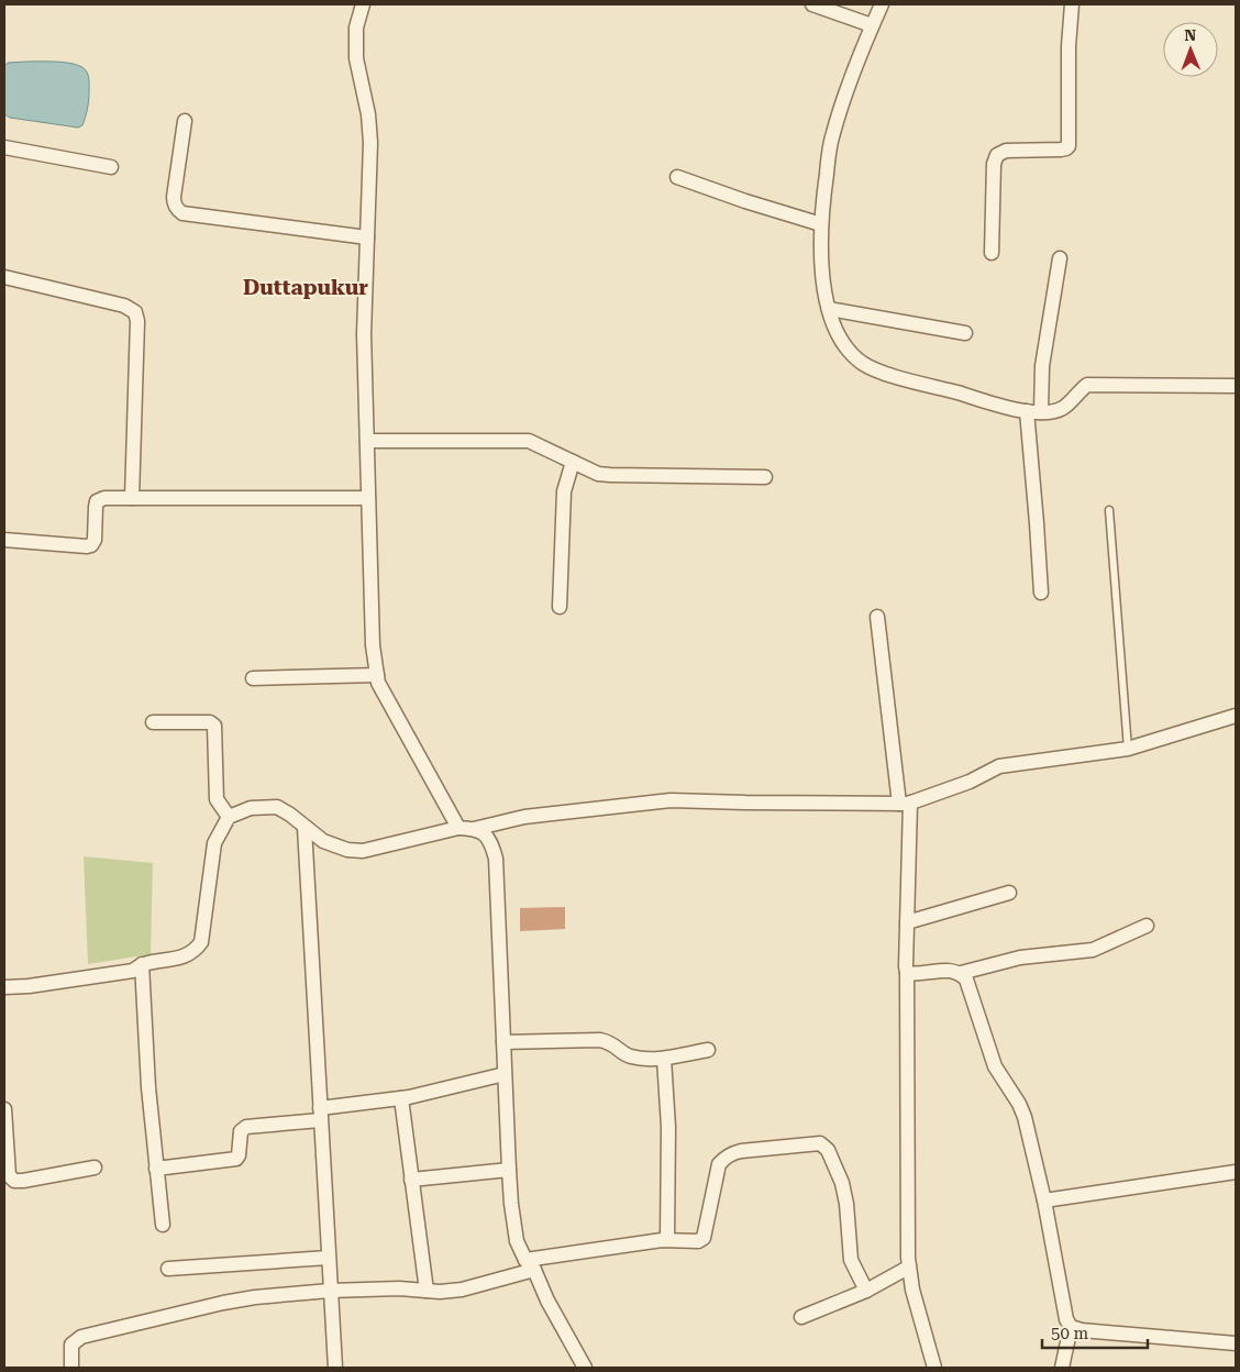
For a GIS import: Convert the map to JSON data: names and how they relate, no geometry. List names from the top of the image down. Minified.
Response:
{"districts":["Duttapukur"],"scale_bar":"50 m","north":"top"}
